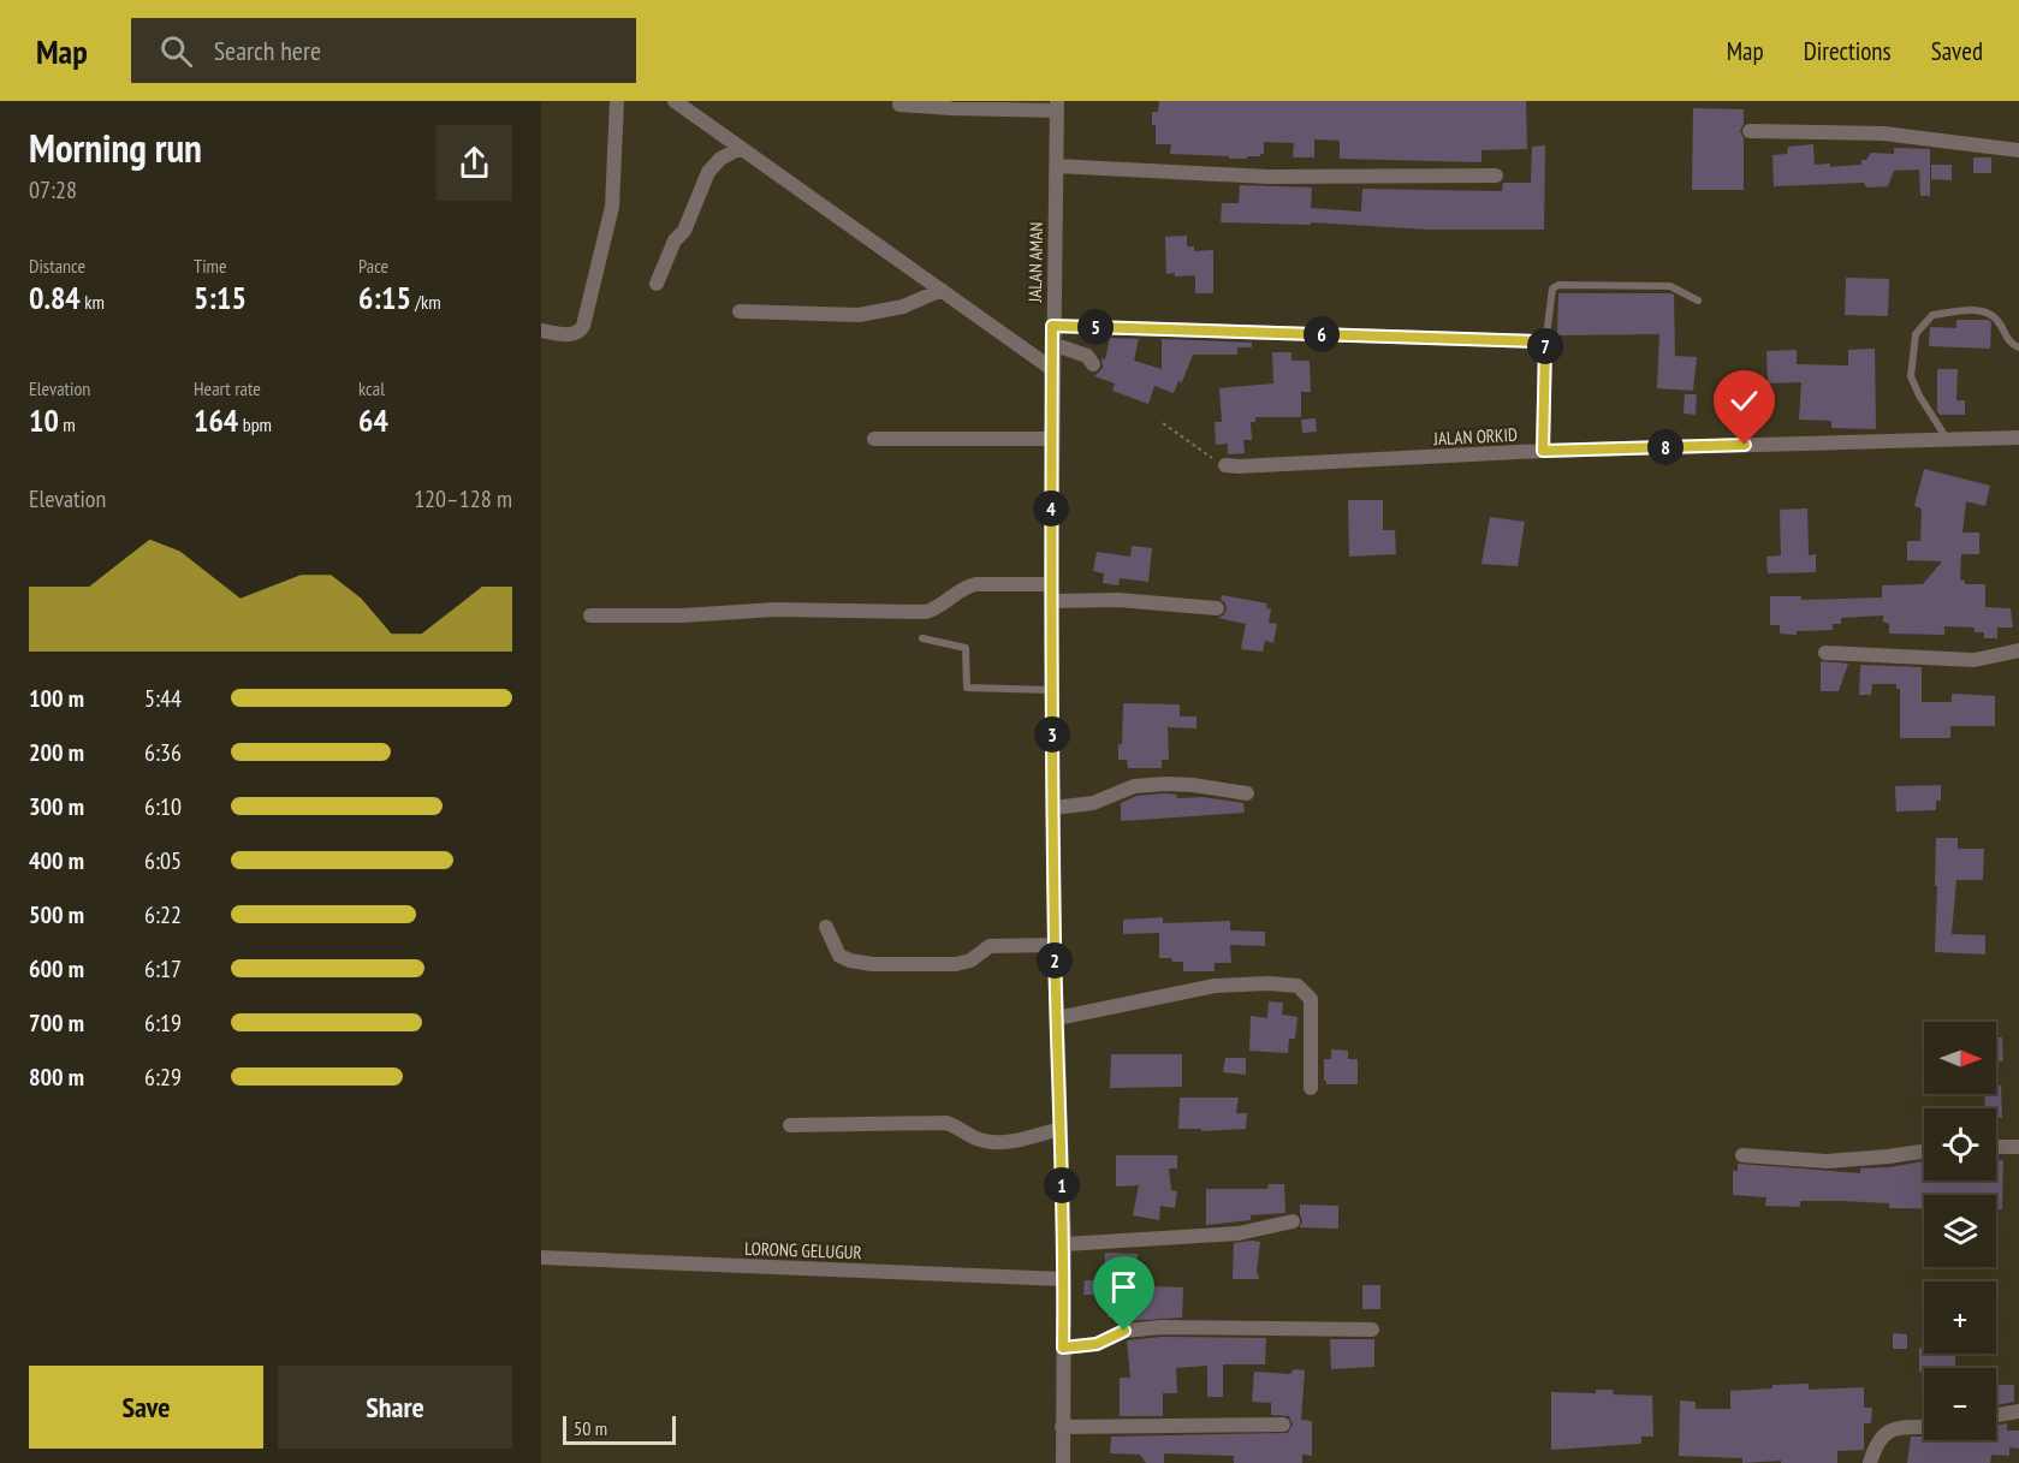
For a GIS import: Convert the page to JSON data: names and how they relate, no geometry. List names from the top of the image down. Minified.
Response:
{"streets":{"street":["JALAN AMAN","JALAN ORKID","LORONG GELUGUR"]},"crossings":[["JALAN AMAN","LORONG GELUGUR"]],"scale_bar":"50 m","north":"right","page":{"header":"Map","search":"Search here","nav":["Map","Directions","Saved"],"heading":["Morning run","07:28"],"stats":[["Distance","0.84 km"],["Time","5:15"],["Pace","6:15 /km"],["Elevation","10 m"],["Heart rate","164 bpm"],["kcal","64"]],"pins":["5","6","7","8","4","3","2","1"],"chart":["Elevation","120–128 m"],"list":[{"name":"100 m","note":"5:44"},{"name":"200 m","note":"6:36"},{"name":"300 m","note":"6:10"},{"name":"400 m","note":"6:05"},{"name":"500 m","note":"6:22"},{"name":"600 m","note":"6:17"},{"name":"700 m","note":"6:19"},{"name":"800 m","note":"6:29"}],"map_buttons":["+","−"],"buttons":["Save","Share"],"scale":"50 m"}}
